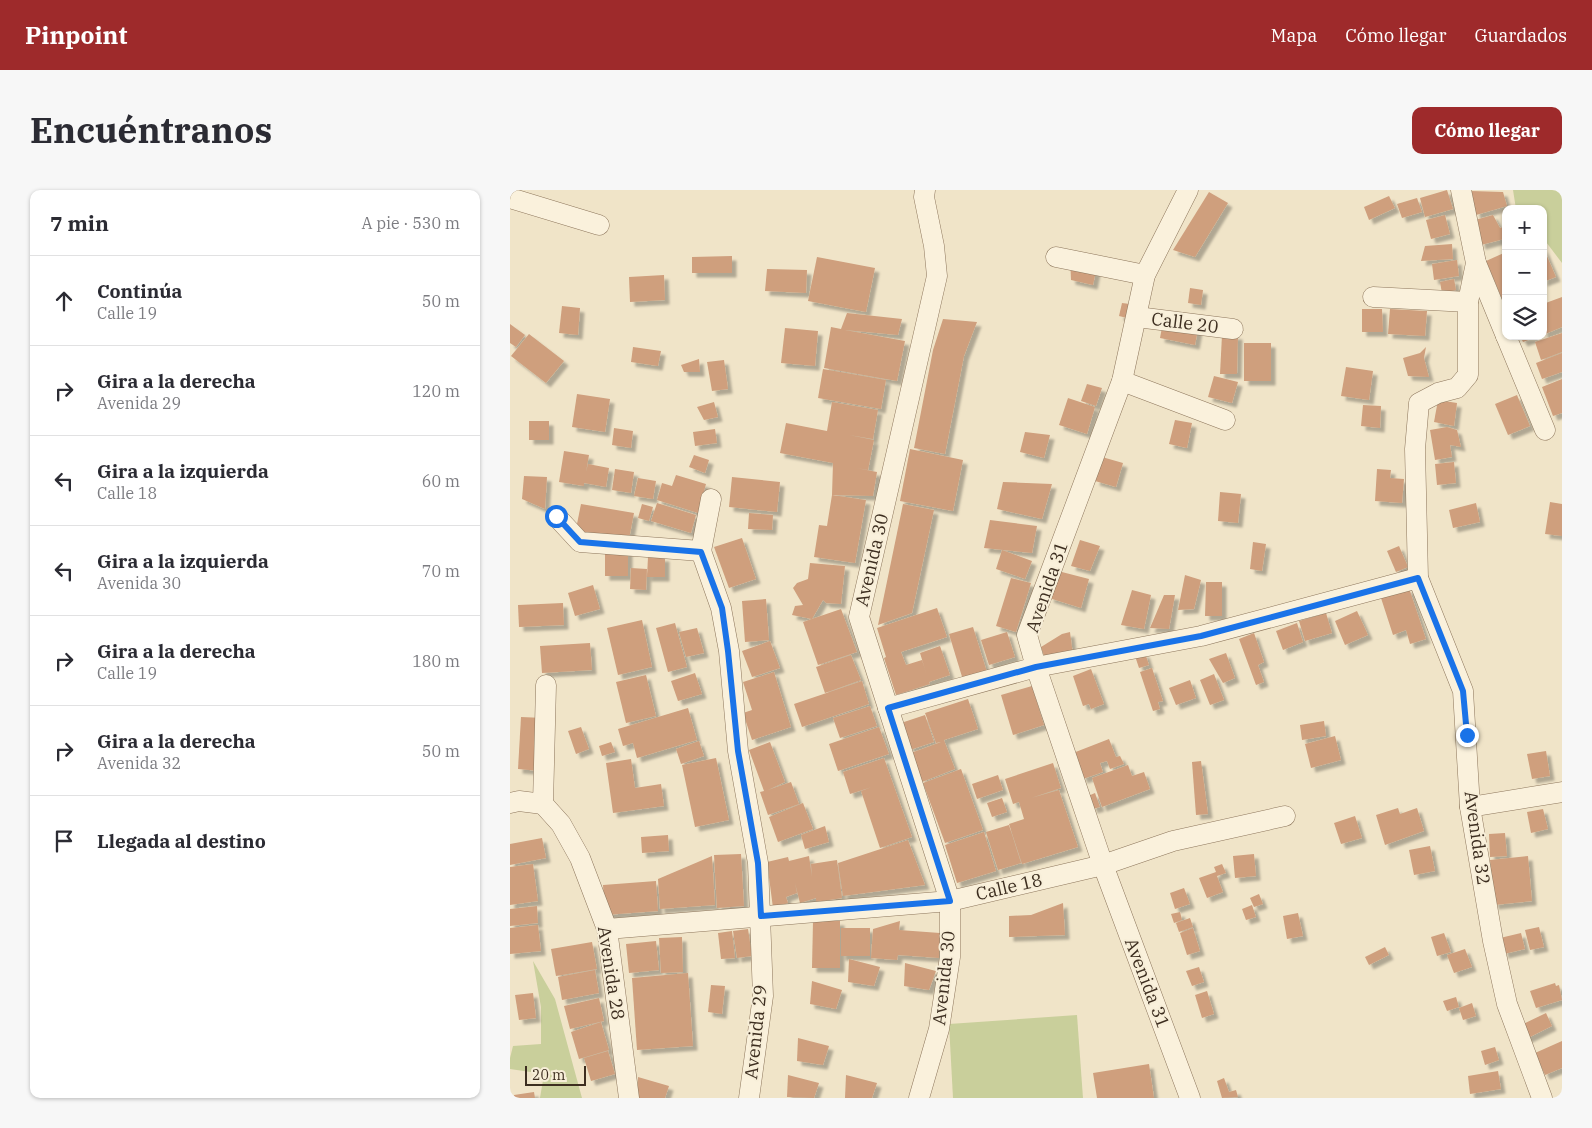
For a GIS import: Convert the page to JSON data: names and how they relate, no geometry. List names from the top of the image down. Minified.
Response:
{"streets":{"street":["Calle 20","Avenida 30","Avenida 31","Avenida 32","Calle 18","Avenida 28","Avenida 29"]},"crossings":[["Calle 20","Avenida 31"],["Avenida 30","Calle 18"],["Avenida 31","Calle 18"],["Calle 18","Avenida 28"],["Calle 18","Avenida 29"]],"scale_bar":"20 m","page":{"header":"Pinpoint","nav":["Mapa","Cómo llegar","Guardados"],"title":"Encuéntranos","buttons":"Cómo llegar","heading":["7 min","A pie · 530 m"],"map_buttons":["+","−"],"list":[["Continúa","Calle 19","50 m"],["Gira a la derecha","Avenida 29","120 m"],["Gira a la izquierda","Calle 18","60 m"],["Gira a la izquierda","Avenida 30","70 m"],["Gira a la derecha","Calle 19","180 m"],["Gira a la derecha","Avenida 32","50 m"],"Llegada al destino"],"scale":"20 m"}}
